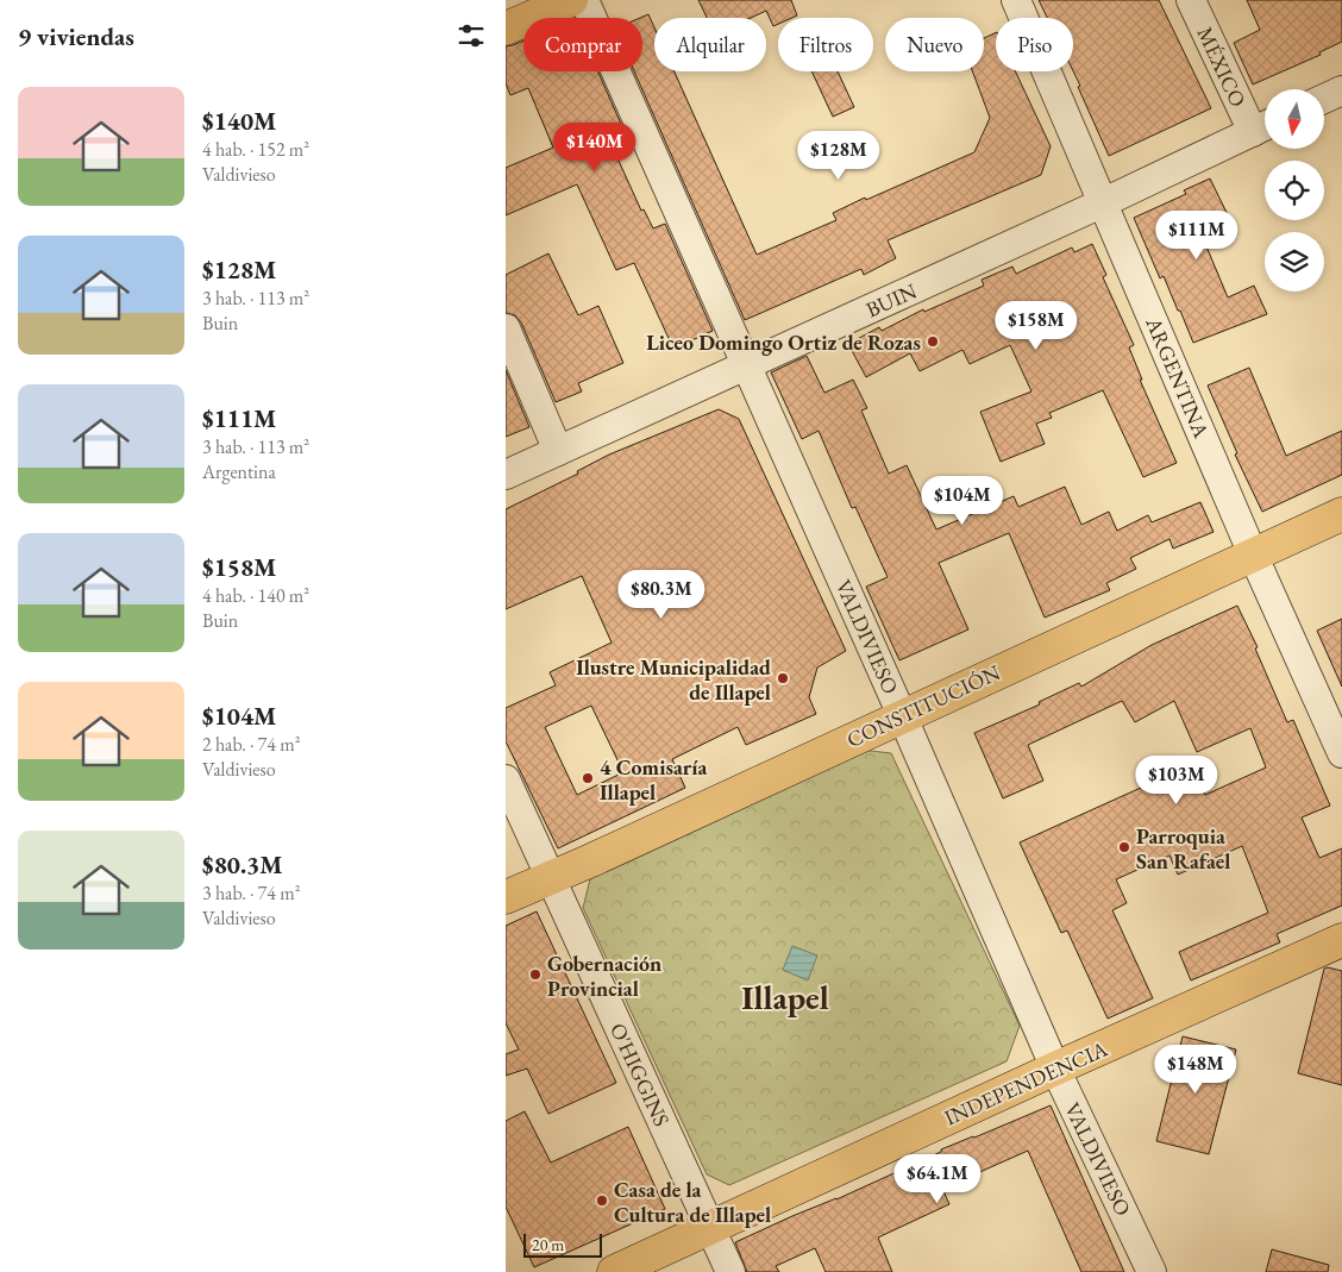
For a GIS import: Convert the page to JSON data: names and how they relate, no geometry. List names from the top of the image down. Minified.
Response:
{"streets":{"main road":["CONSTITUCIÓN","INDEPENDENCIA"],"street":["MÉXICO","BUIN","ARGENTINA","VALDIVIESO","O'HIGGINS"]},"crossings":[["MÉXICO","BUIN"],["BUIN","ARGENTINA"],["BUIN","VALDIVIESO"],["ARGENTINA","CONSTITUCIÓN"],["VALDIVIESO","CONSTITUCIÓN"],["VALDIVIESO","INDEPENDENCIA"],["CONSTITUCIÓN","O'HIGGINS"],["O'HIGGINS","INDEPENDENCIA"]],"districts":["Illapel"],"places":["Liceo Domingo Ortiz de Rozas","Ilustre Municipalidad de Illapel","4 Comisaría Illapel","Parroquia San Rafael","Gobernación Provincial","Casa de la Cultura de Illapel"],"scale_bar":"20 m","north":"bottom","page":{"heading":"9 viviendas","chip":["Comprar","Alquilar","Filtros","Nuevo","Piso"],"list":[{"name":"$140M","note":"4 hab. · 152 m² · Valdivieso"},{"name":"$128M","note":"3 hab. · 113 m² · Buin"},{"name":"$111M","note":"3 hab. · 113 m² · Argentina"},{"name":"$158M","note":"4 hab. · 140 m² · Buin"},{"name":"$104M","note":"2 hab. · 74 m² · Valdivieso"},{"name":"$80.3M","note":"3 hab. · 74 m² · Valdivieso"}],"price":["$140M","$128M","$111M","$158M","$104M","$80.3M","$103M","$148M","$64.1M"],"scale":"20 m"}}
